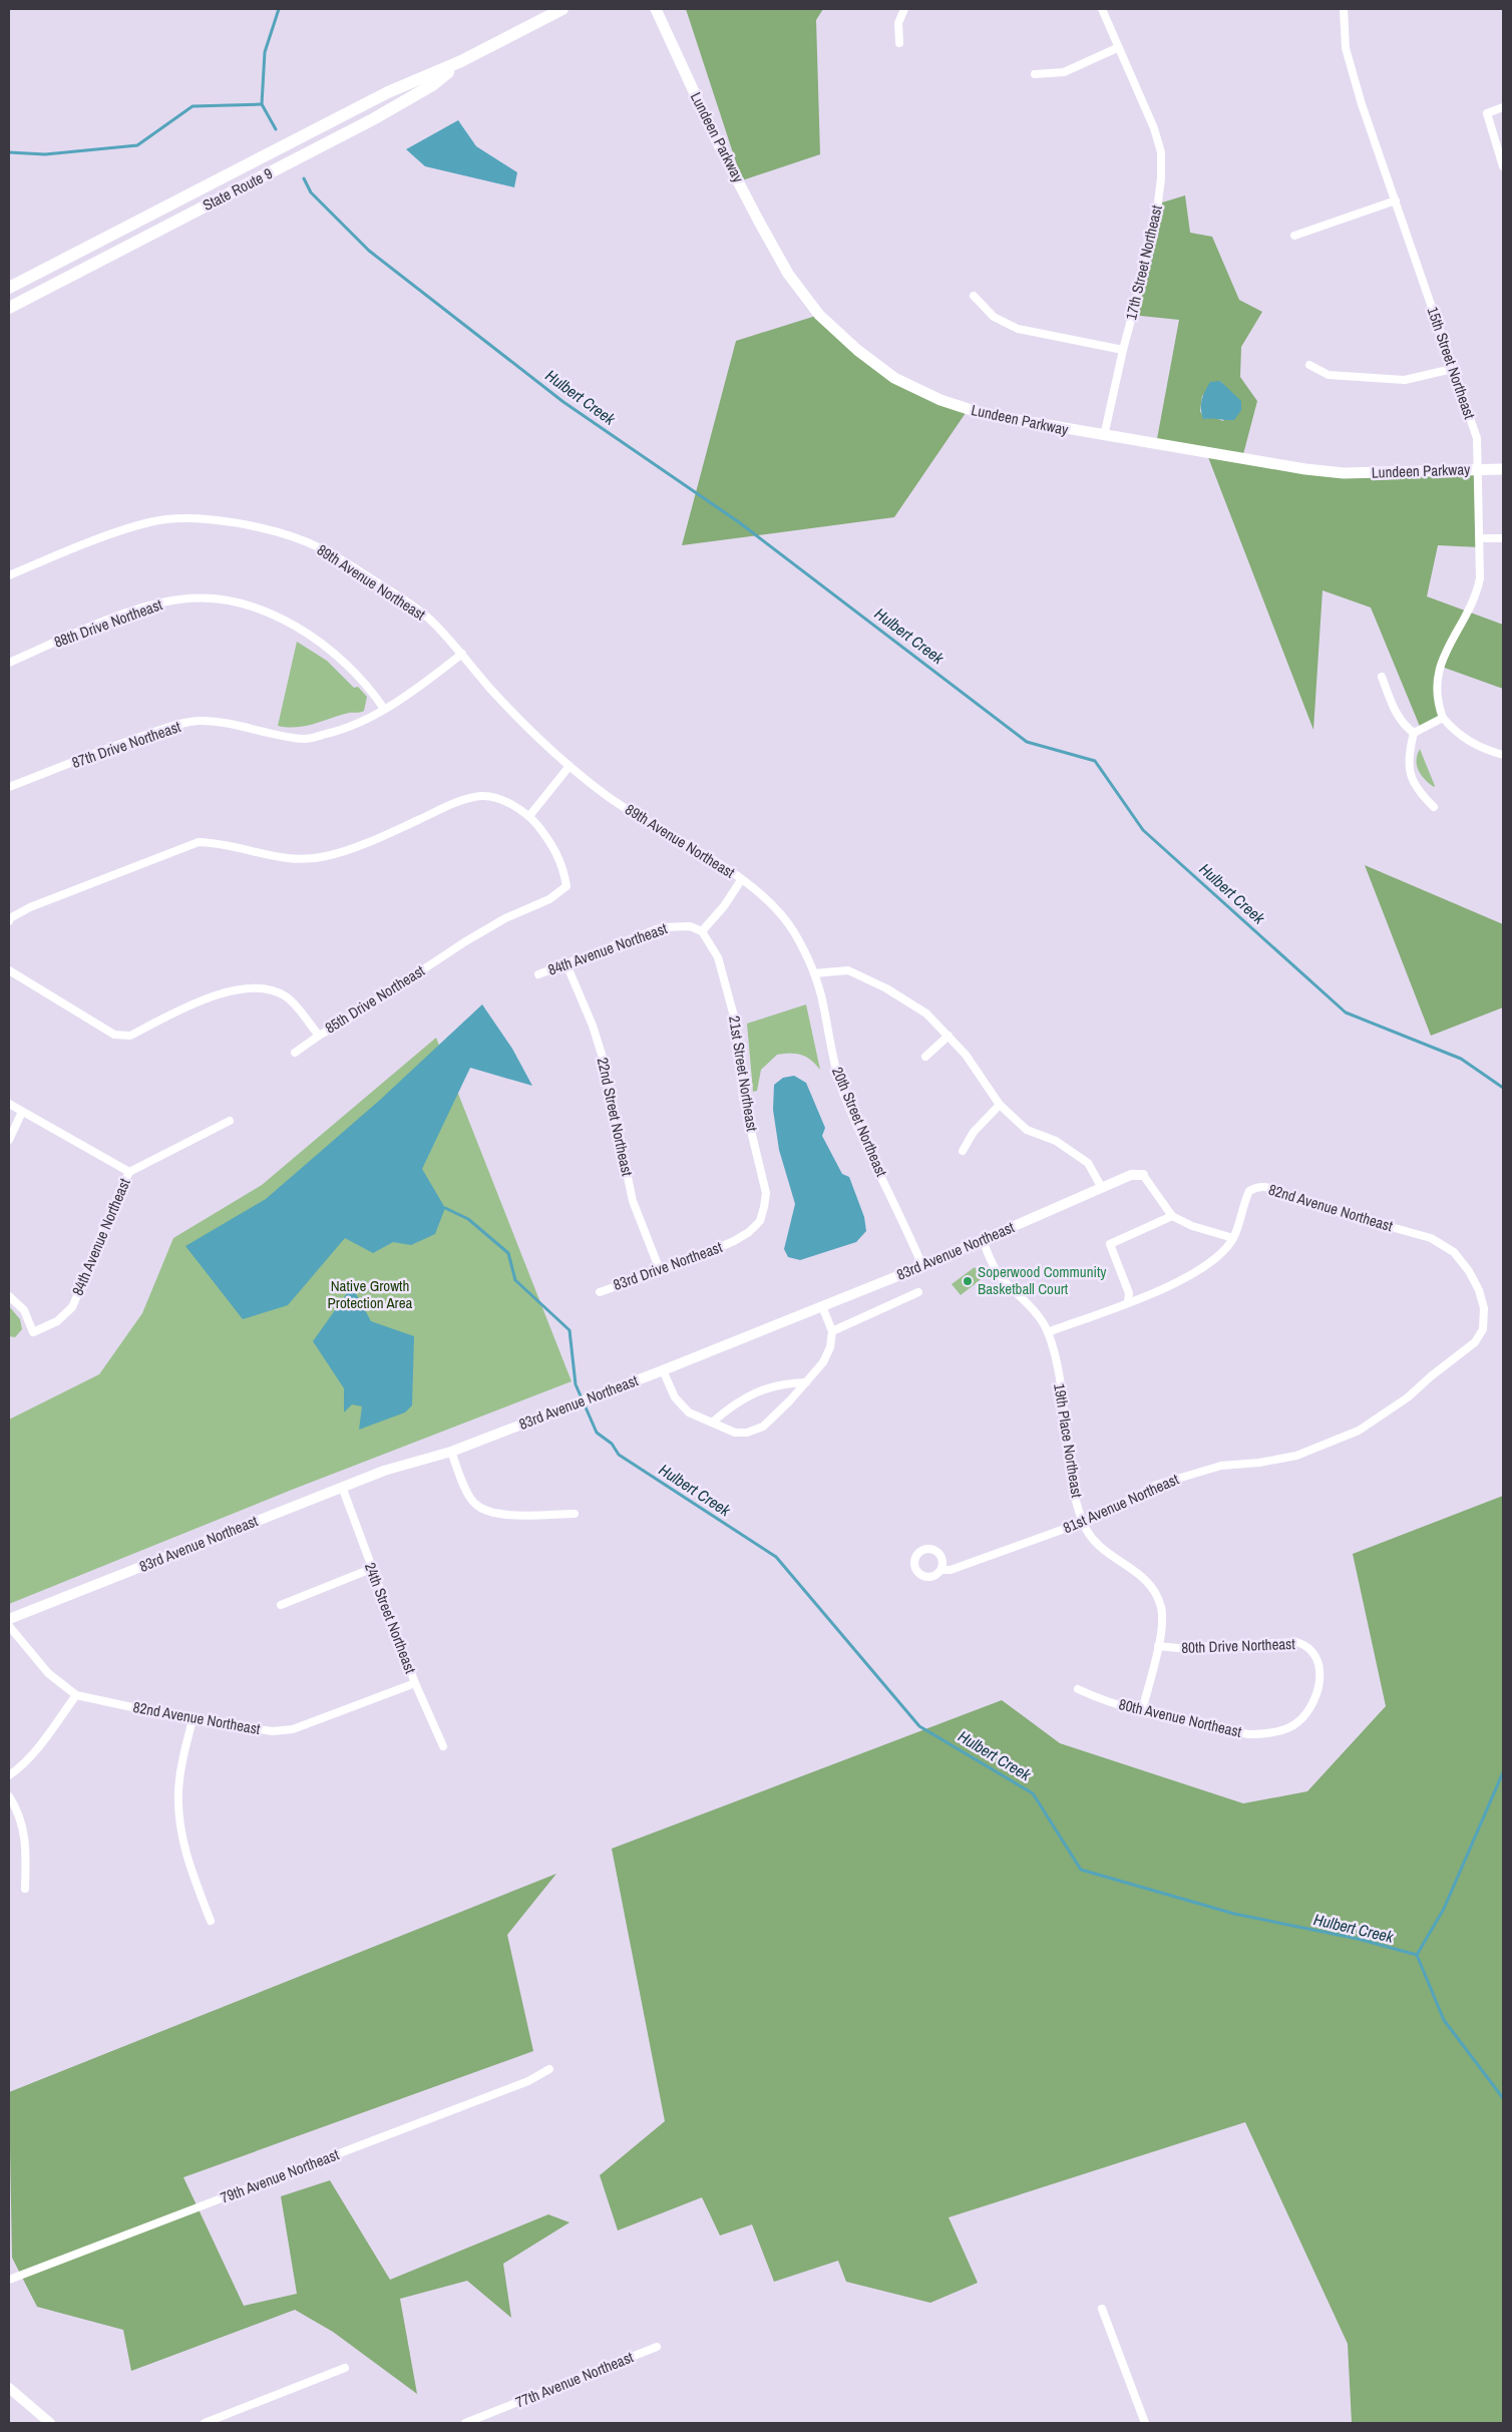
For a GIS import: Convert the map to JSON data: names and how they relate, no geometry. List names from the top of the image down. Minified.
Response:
{"streets":{"main road":["Lundeen Parkway","State Route 9"],"street":["17th Street Northeast","15th Street Northeast","89th Avenue Northeast","88th Drive Northeast","87th Drive Northeast","84th Avenue Northeast","85th Drive Northeast","21st Street Northeast","22nd Street Northeast","20th Street Northeast","82nd Avenue Northeast","83rd Avenue Northeast","83rd Drive Northeast","19th Place Northeast","81st Avenue Northeast","24th Street Northeast","80th Drive Northeast","80th Avenue Northeast","79th Avenue Northeast","77th Avenue Northeast"]},"crossings":[["Lundeen Parkway","17th Street Northeast"],["Lundeen Parkway","15th Street Northeast"],["89th Avenue Northeast","87th Drive Northeast"],["89th Avenue Northeast","20th Street Northeast"],["88th Drive Northeast","87th Drive Northeast"],["84th Avenue Northeast","21st Street Northeast"],["84th Avenue Northeast","22nd Street Northeast"],["21st Street Northeast","83rd Drive Northeast"],["22nd Street Northeast","83rd Drive Northeast"],["20th Street Northeast","83rd Avenue Northeast"],["82nd Avenue Northeast","19th Place Northeast"],["82nd Avenue Northeast","81st Avenue Northeast"],["82nd Avenue Northeast","24th Street Northeast"],["83rd Avenue Northeast","19th Place Northeast"],["83rd Avenue Northeast","24th Street Northeast"],["19th Place Northeast","81st Avenue Northeast"],["19th Place Northeast","80th Drive Northeast"],["19th Place Northeast","80th Avenue Northeast"],["80th Drive Northeast","80th Avenue Northeast"]],"water":["Hulbert Creek"],"parks":["Native Growth Protection Area"],"places":["Soperwood Community Basketball Court"]}
